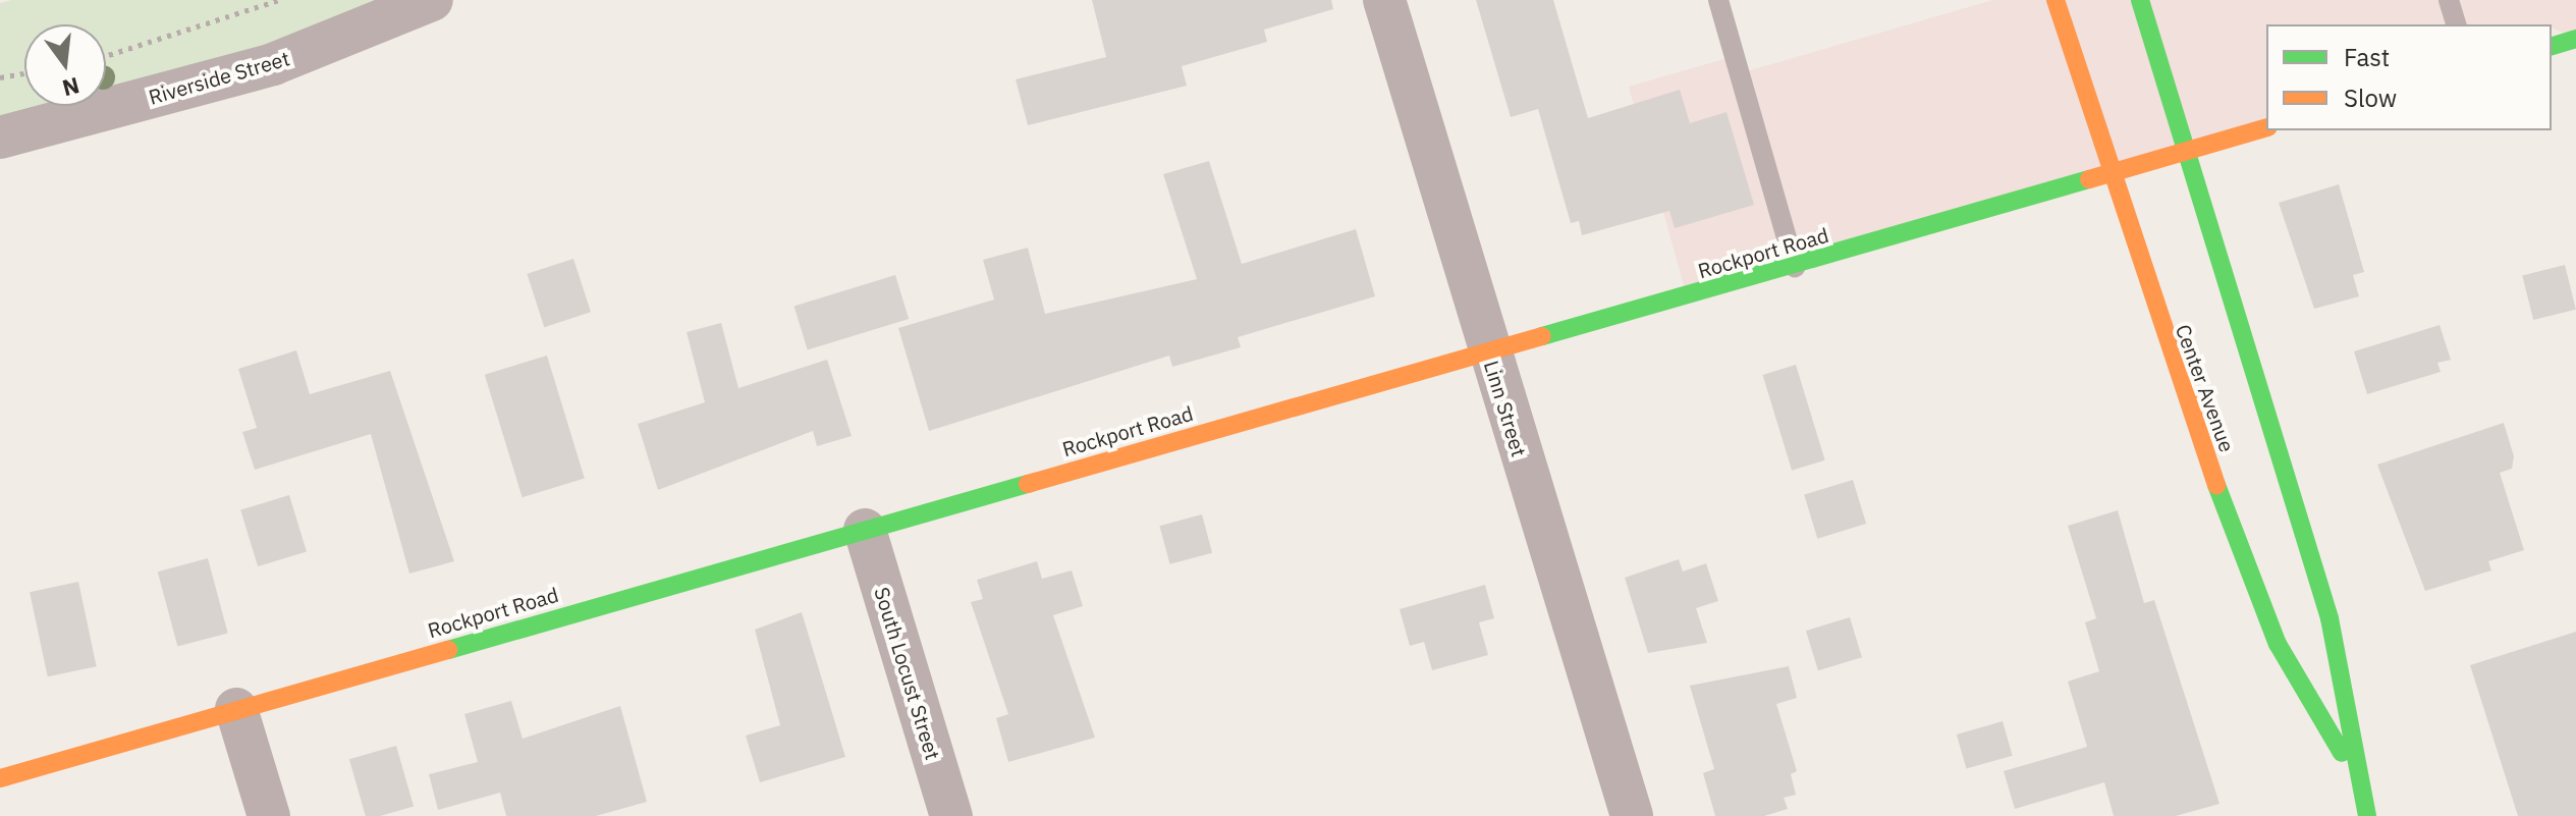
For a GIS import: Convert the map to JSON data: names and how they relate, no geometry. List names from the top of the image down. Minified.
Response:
{"streets":{"street":["Riverside Street","Rockport Road","Center Avenue","Linn Street","South Locust Street"]},"crossings":[["Rockport Road","Center Avenue"],["Rockport Road","Linn Street"],["Rockport Road","South Locust Street"]],"legend":["Fast","Slow"],"north":"bottom"}
